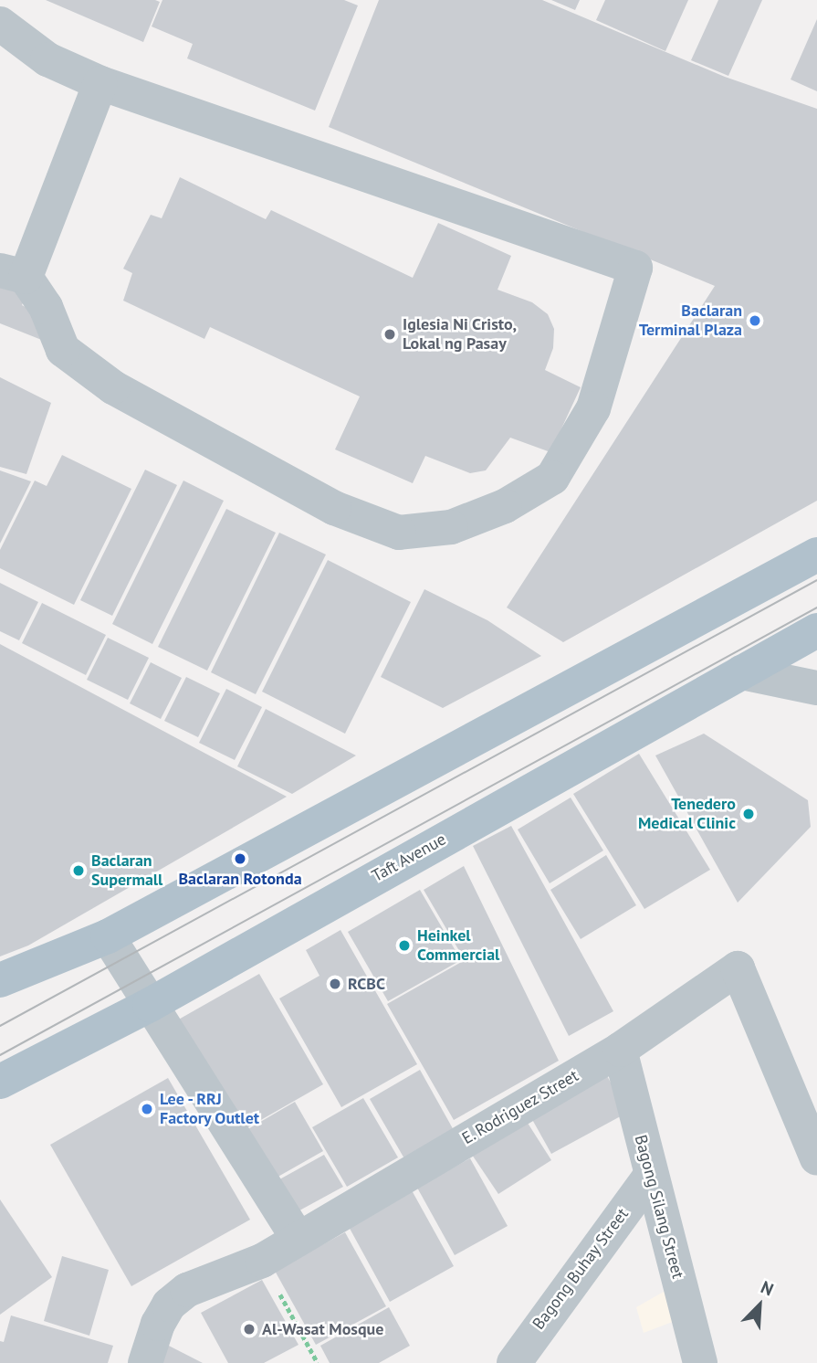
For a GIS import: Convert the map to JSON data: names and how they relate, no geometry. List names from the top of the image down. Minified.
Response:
{"streets":{"main road":["Taft Avenue"],"street":["E. Rodriguez Street","Bagong Silang Street","Bagong Buhay Street"]},"crossings":[["E. Rodriguez Street","Bagong Silang Street"],["Bagong Silang Street","Bagong Buhay Street"]],"places":["Baclaran Terminal Plaza","Iglesia Ni Cristo, Lokal ng Pasay","Tenedero Medical Clinic","Baclaran Rotonda","Baclaran Supermall","Heinkel Commercial","RCBC","Lee - RRJ Factory Outlet","Al-Wasat Mosque"],"north":"top right"}
